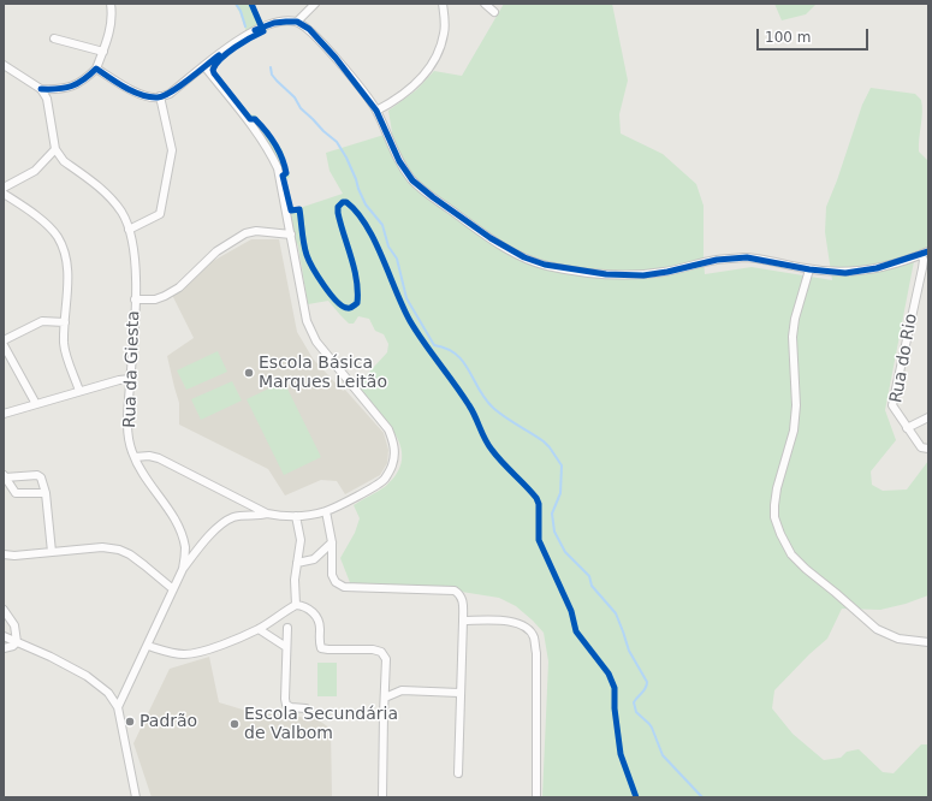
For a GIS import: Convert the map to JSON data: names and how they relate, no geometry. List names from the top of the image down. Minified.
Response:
{"streets":{"street":["Rua do Rio","Rua da Giesta"]},"places":["Escola Básica Marques Leitão","Padrão","Escola Secundária de Valbom"],"scale_bar":"100 m"}
